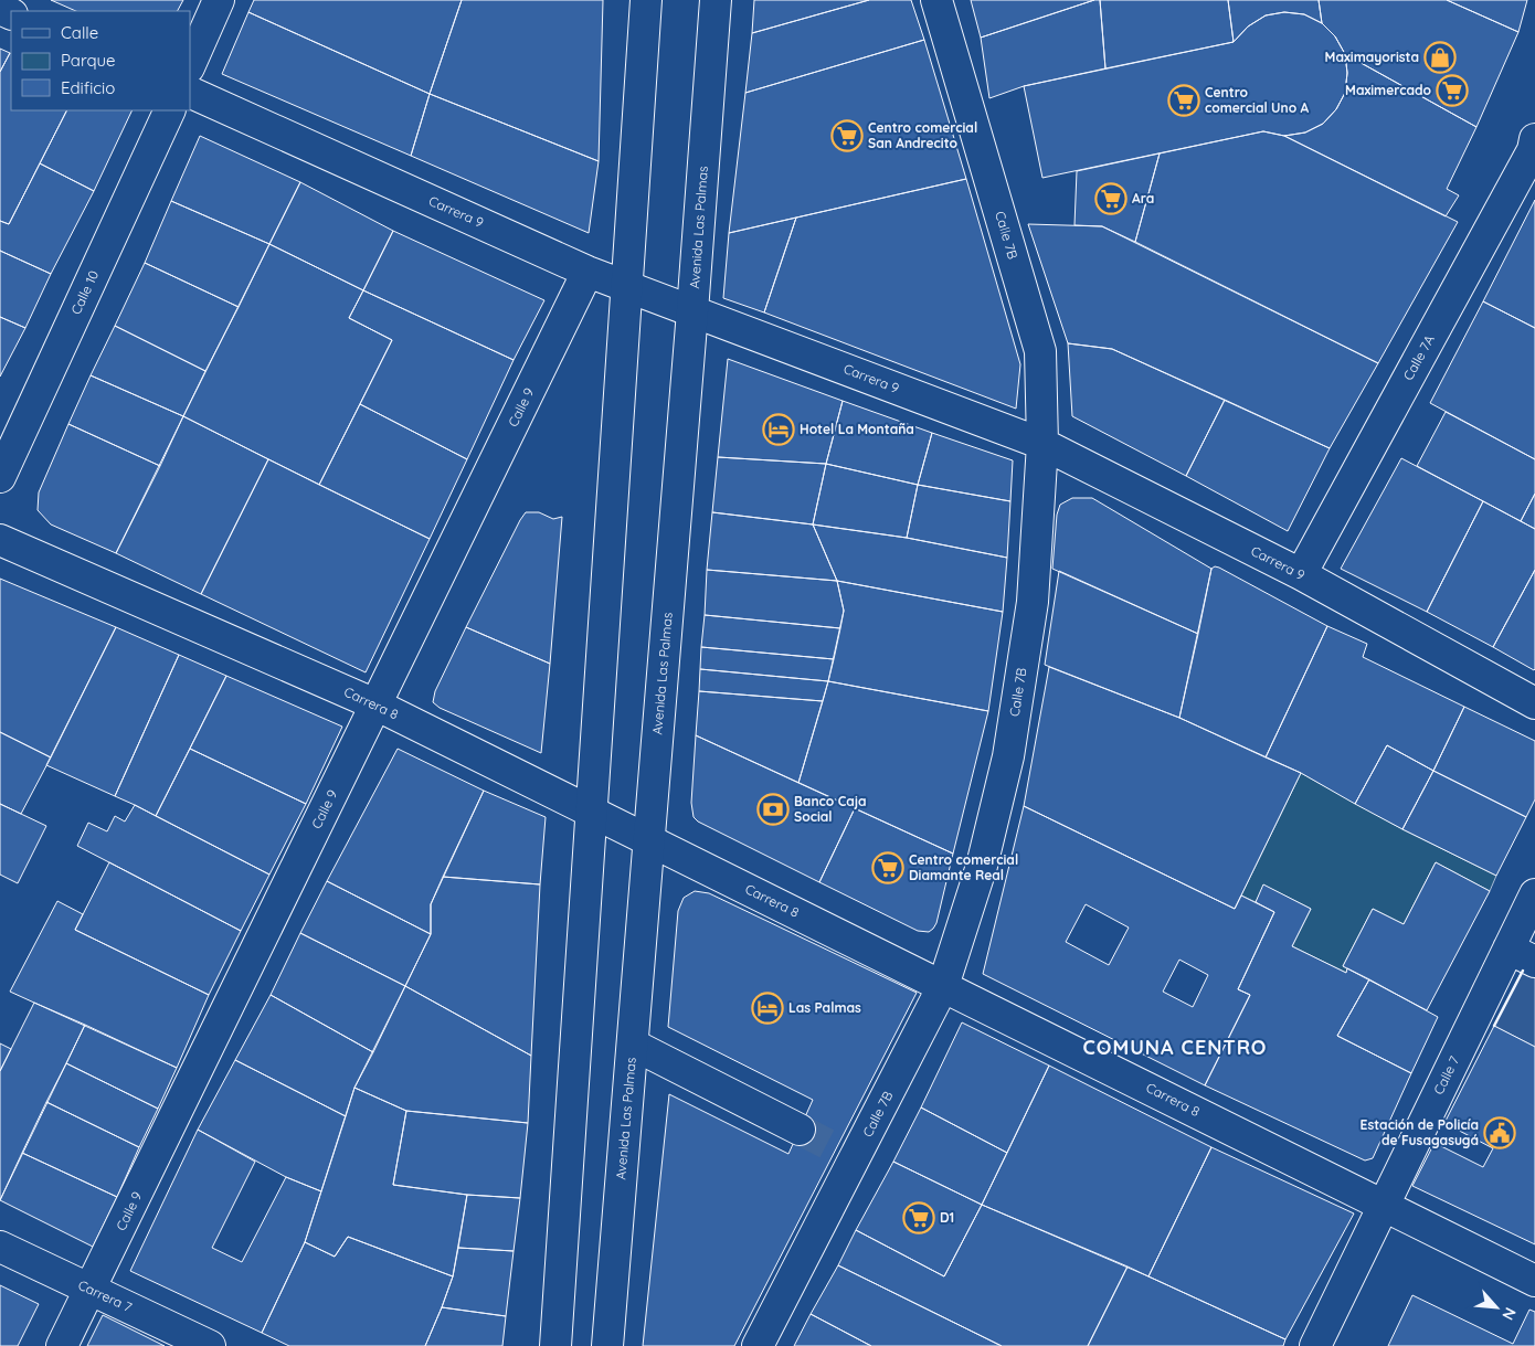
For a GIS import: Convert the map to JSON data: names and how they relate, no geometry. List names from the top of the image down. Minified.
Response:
{"streets":{"street":["Carrera 9","Avenida Las Palmas","Calle 7B","Calle 10","Calle 7A","Calle 9","Carrera 8","Calle 7","Carrera 7"]},"crossings":[["Carrera 9","Avenida Las Palmas"],["Carrera 9","Calle 7B"],["Carrera 9","Calle 7A"],["Carrera 9","Calle 9"],["Avenida Las Palmas","Carrera 8"],["Calle 7B","Carrera 8"],["Calle 9","Carrera 8"],["Calle 9","Carrera 7"],["Carrera 8","Calle 7"]],"districts":["COMUNA CENTRO"],"places":{"shop":["Maximayorista"],"supermarket":["Maximercado","Centro comercial Uno A","Centro comercial San Andrecito","Ara","Centro comercial Diamante Real","D1"],"hotel":["Hotel La Montaña","Las Palmas"],"bank":["Banco Caja Social"],"public building":["Estación de Policía de Fusagasugá"]},"legend":["Calle","Parque","Edificio"],"north":"bottom right"}
